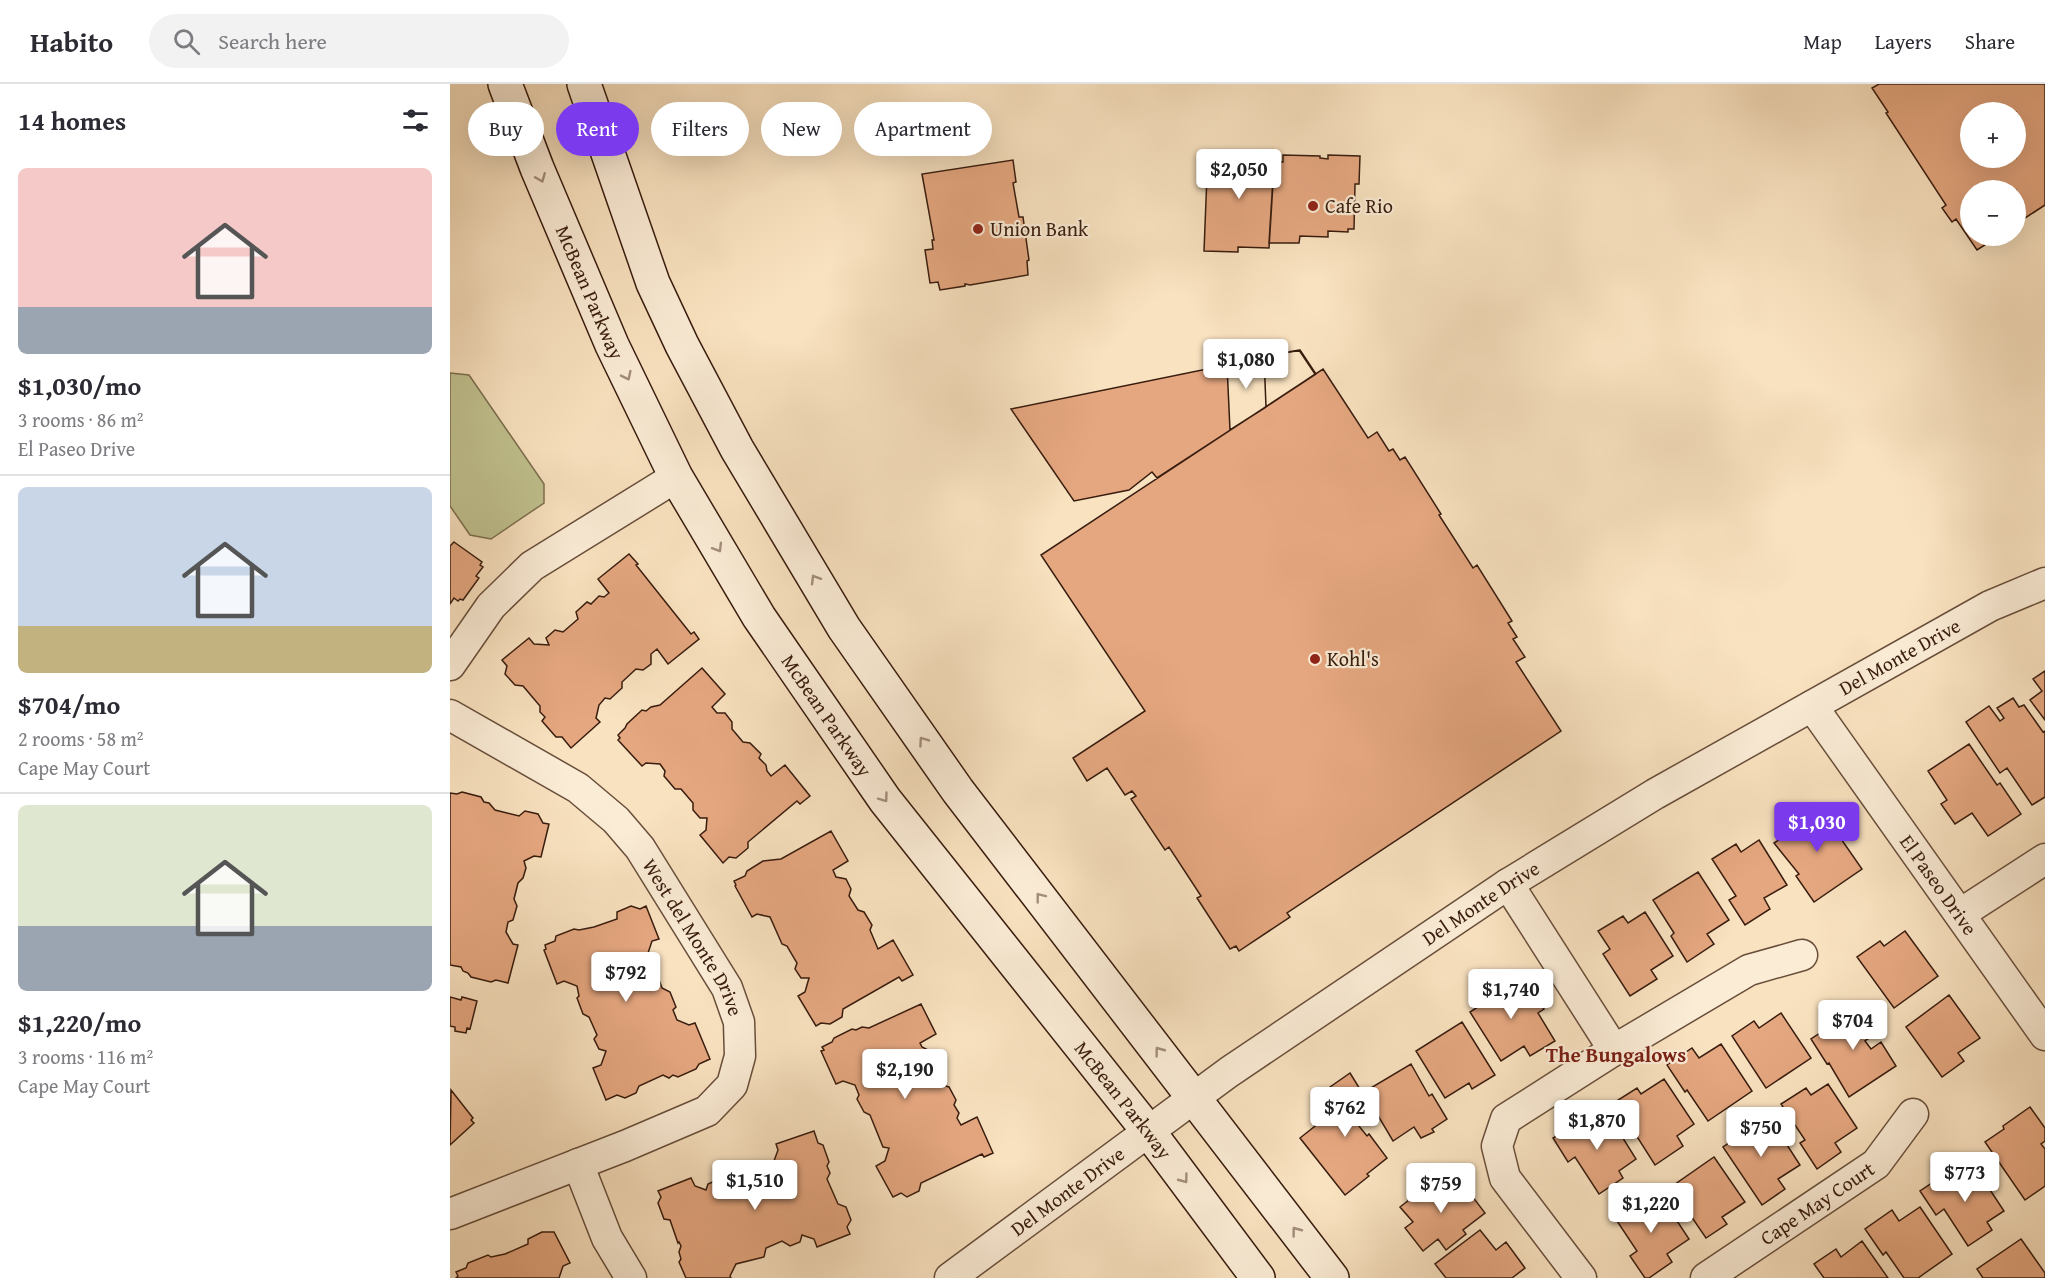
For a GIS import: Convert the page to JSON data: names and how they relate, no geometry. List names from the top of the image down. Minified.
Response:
{"streets":{"main road":["McBean Parkway"],"street":["Del Monte Drive","El Paseo Drive","West del Monte Drive","Cape May Court"]},"crossings":[["McBean Parkway","Del Monte Drive"],["Del Monte Drive","El Paseo Drive"]],"districts":["The Bungalows"],"places":["Cafe Rio","Union Bank","Kohl's"],"page":{"header":"Habito","search":"Search here","nav":["Map","Layers","Share"],"heading":"14 homes","map_buttons":["+","−"],"chip":["Buy","Rent","Filters","New","Apartment"],"price":["$2,050","$1,080","$1,030","$792","$1,740","$704","$2,190","$762","$1,870","$750","$773","$1,510","$759","$1,220"],"list":[{"name":"$1,030/mo","note":"3 rooms · 86 m² · El Paseo Drive"},{"name":"$704/mo","note":"2 rooms · 58 m² · Cape May Court"},{"name":"$1,220/mo","note":"3 rooms · 116 m² · Cape May Court"}]}}
